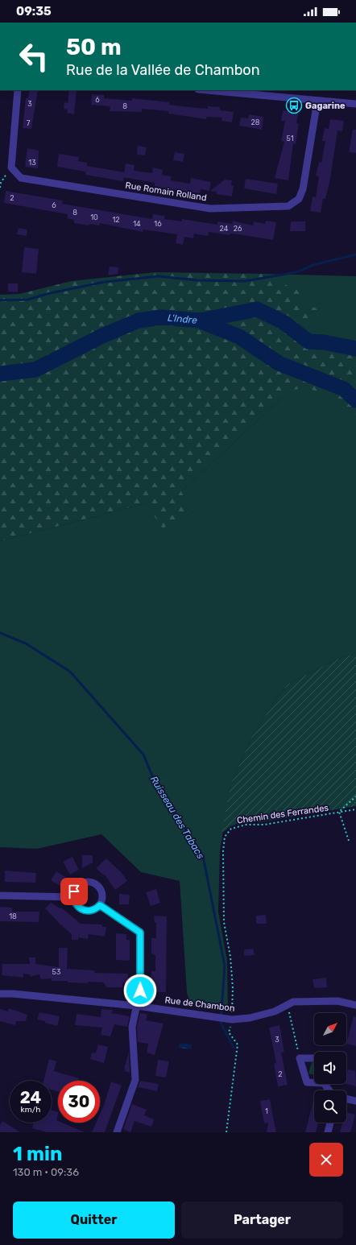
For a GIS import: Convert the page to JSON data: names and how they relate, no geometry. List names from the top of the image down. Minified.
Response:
{"streets":{"street":["Rue Romain Rolland","Rue de Chambon"],"path":["Chemin des Ferrandes"]},"crossings":[["Chemin des Ferrandes","Rue de Chambon"]],"water":["L'Indre","Ruisseau des Tabacs"],"places":{"bus stop":["Gagarine"]},"house_numbers":["6","3","8","28","7","51","13","2","6","8","10","12","14","16","24","26","18","53","3","2","1"],"north":"top right","page":{"status":"09:35","turn":["50 m","Rue de la Vallée de Chambon"],"speed":"24 km/h","limit":"30","heading":["1 min","130 m · 09:36"],"buttons":["Quitter","Partager"]}}
